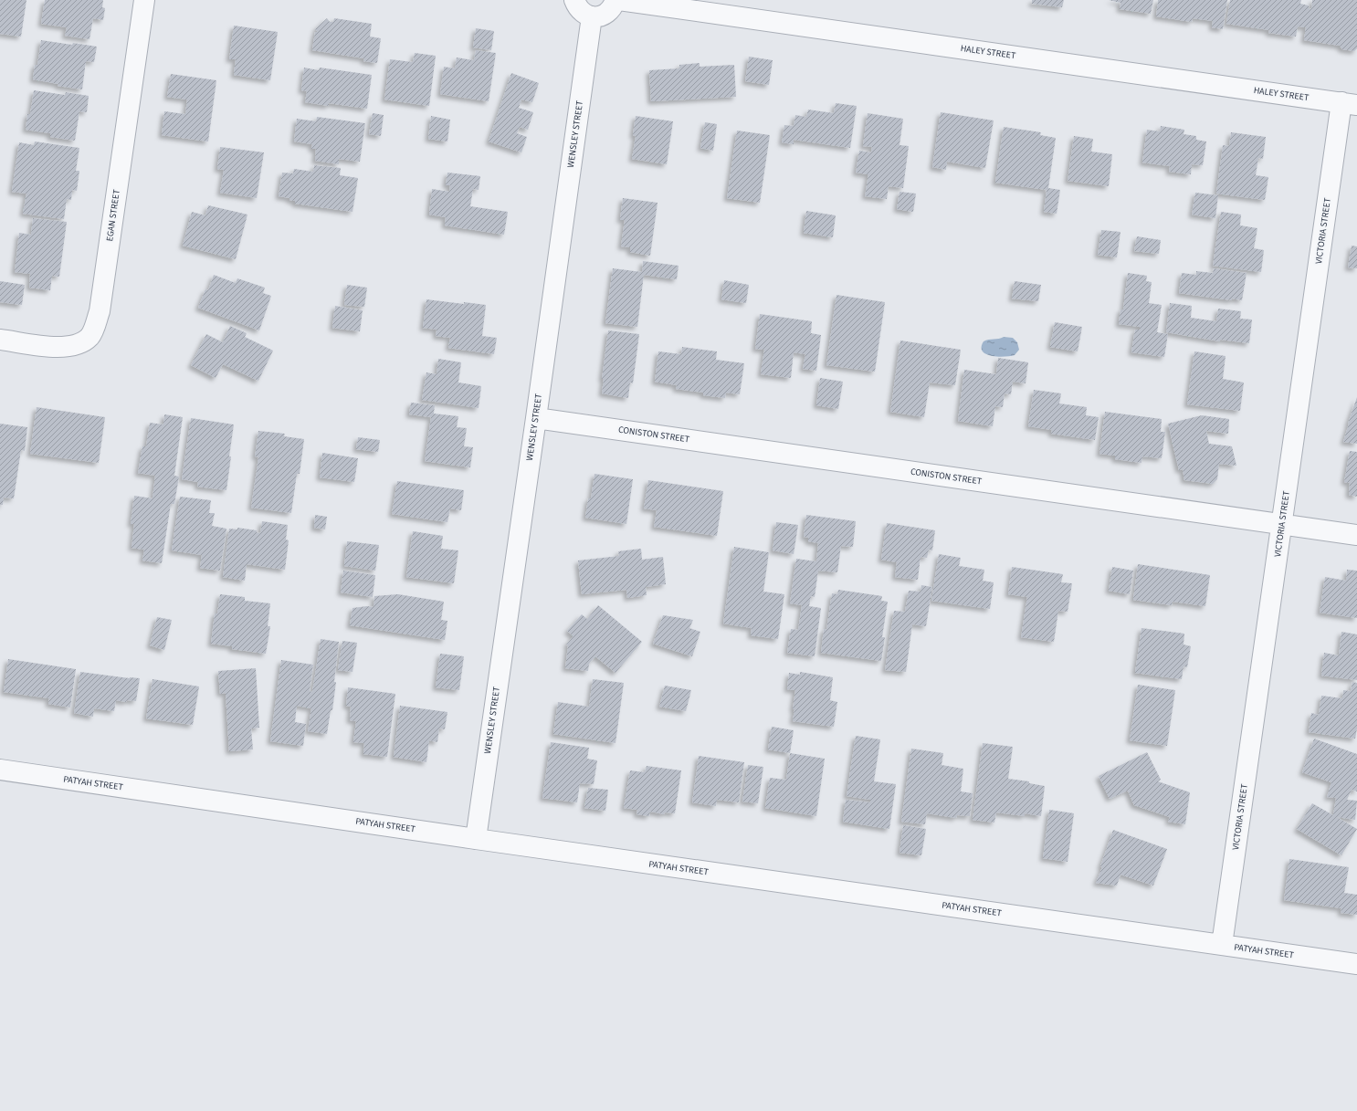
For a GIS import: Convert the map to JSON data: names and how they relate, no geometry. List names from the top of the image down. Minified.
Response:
{"streets":{"street":["HALEY STREET","WENSLEY STREET","EGAN STREET","VICTORIA STREET","CONISTON STREET","PATYAH STREET"]},"crossings":[["HALEY STREET","VICTORIA STREET"],["WENSLEY STREET","CONISTON STREET"],["WENSLEY STREET","PATYAH STREET"],["VICTORIA STREET","CONISTON STREET"],["VICTORIA STREET","PATYAH STREET"]]}
